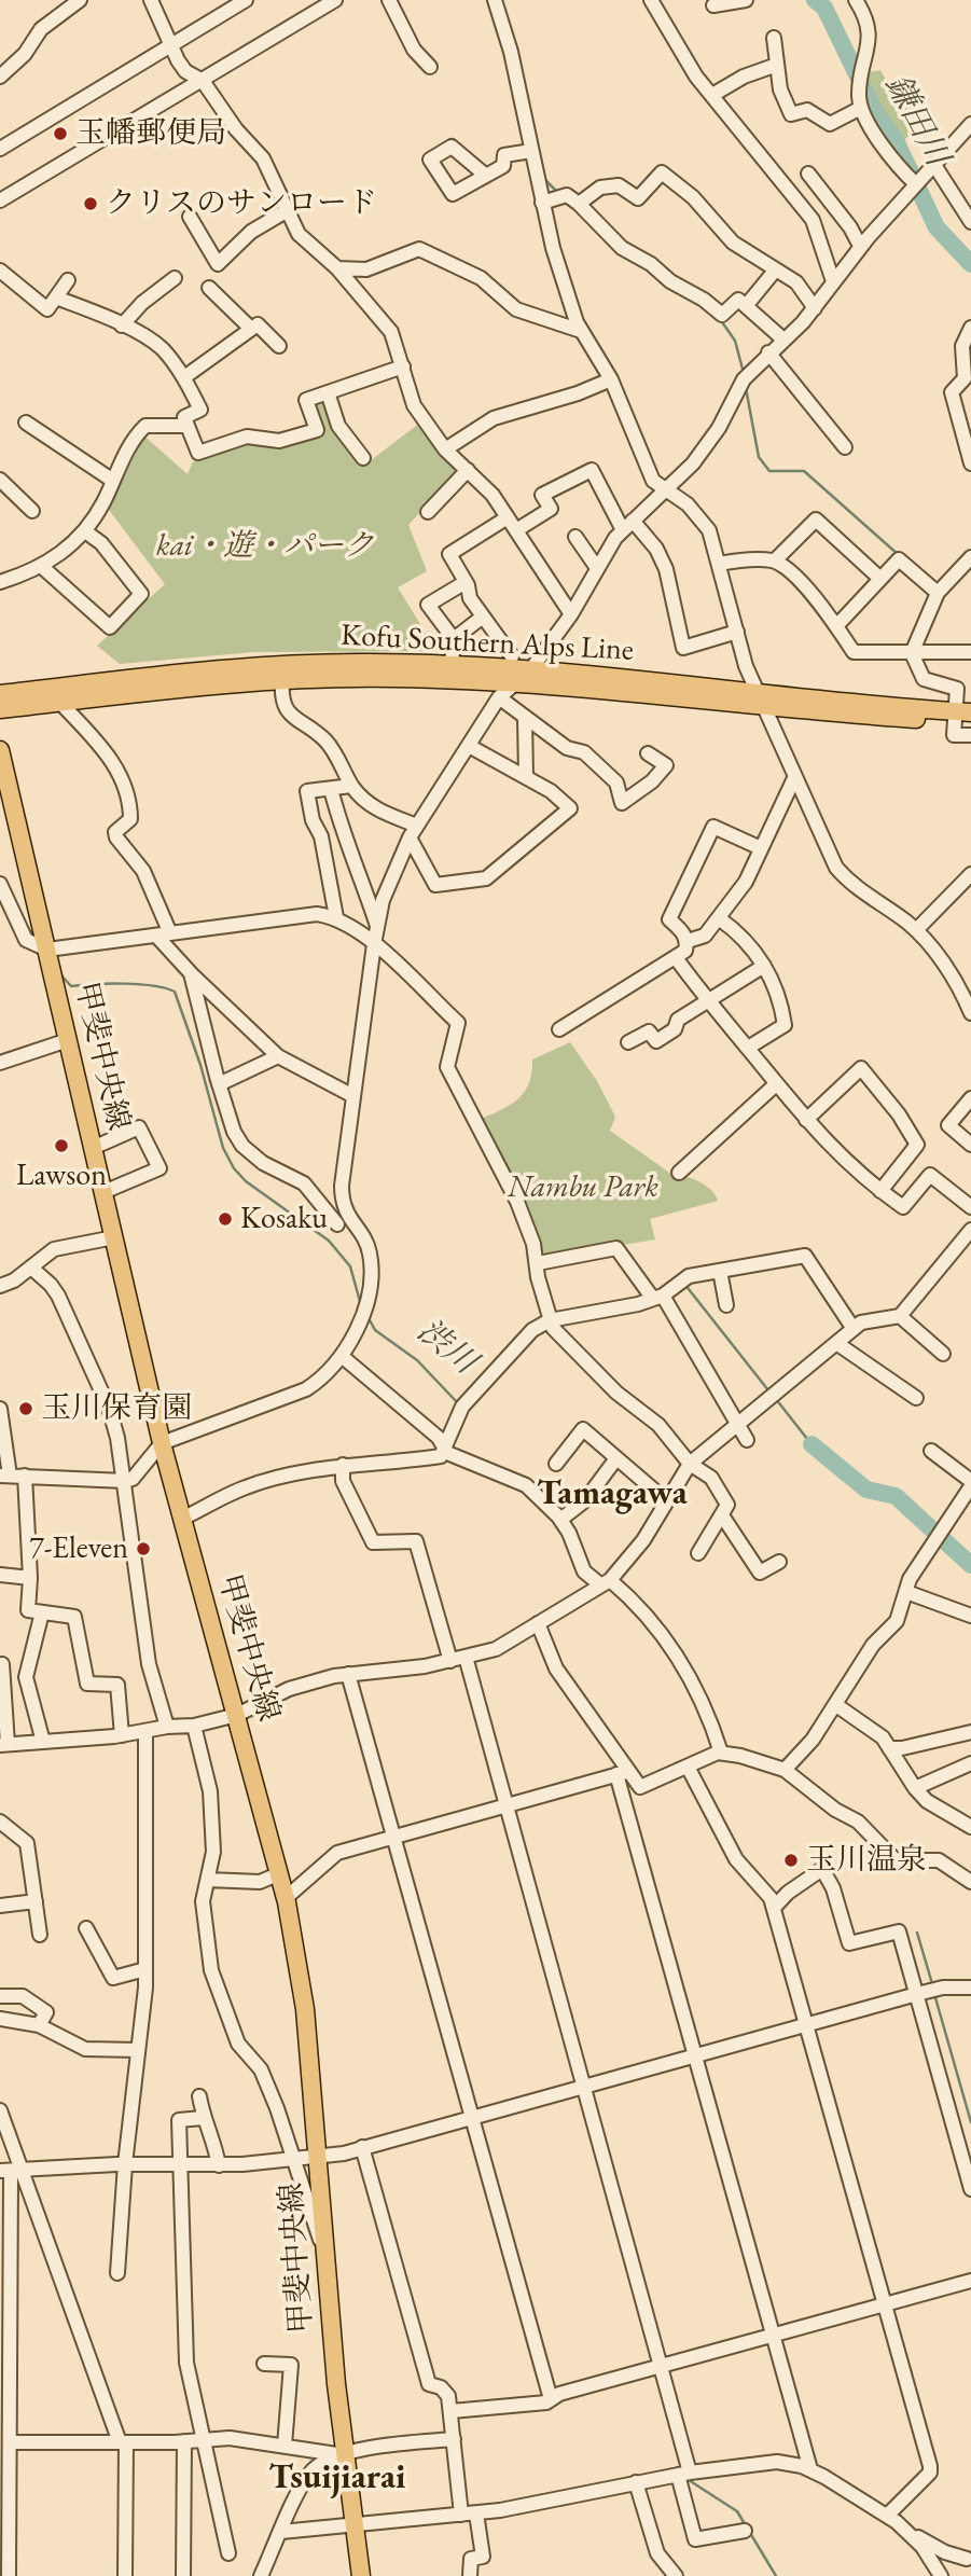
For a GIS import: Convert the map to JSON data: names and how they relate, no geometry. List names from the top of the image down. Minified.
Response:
{"streets":{"main road":["Kofu Southern Alps Line","甲斐中央線"]},"districts":["Tamagawa","Tsuijiarai"],"water":["鎌田川","渋川"],"parks":["kai・遊・パーク","Nambu Park"],"places":["玉幡郵便局","クリスのサンロード","Lawson","Kosaku","玉川保育園","7-Eleven","玉川温泉"]}
